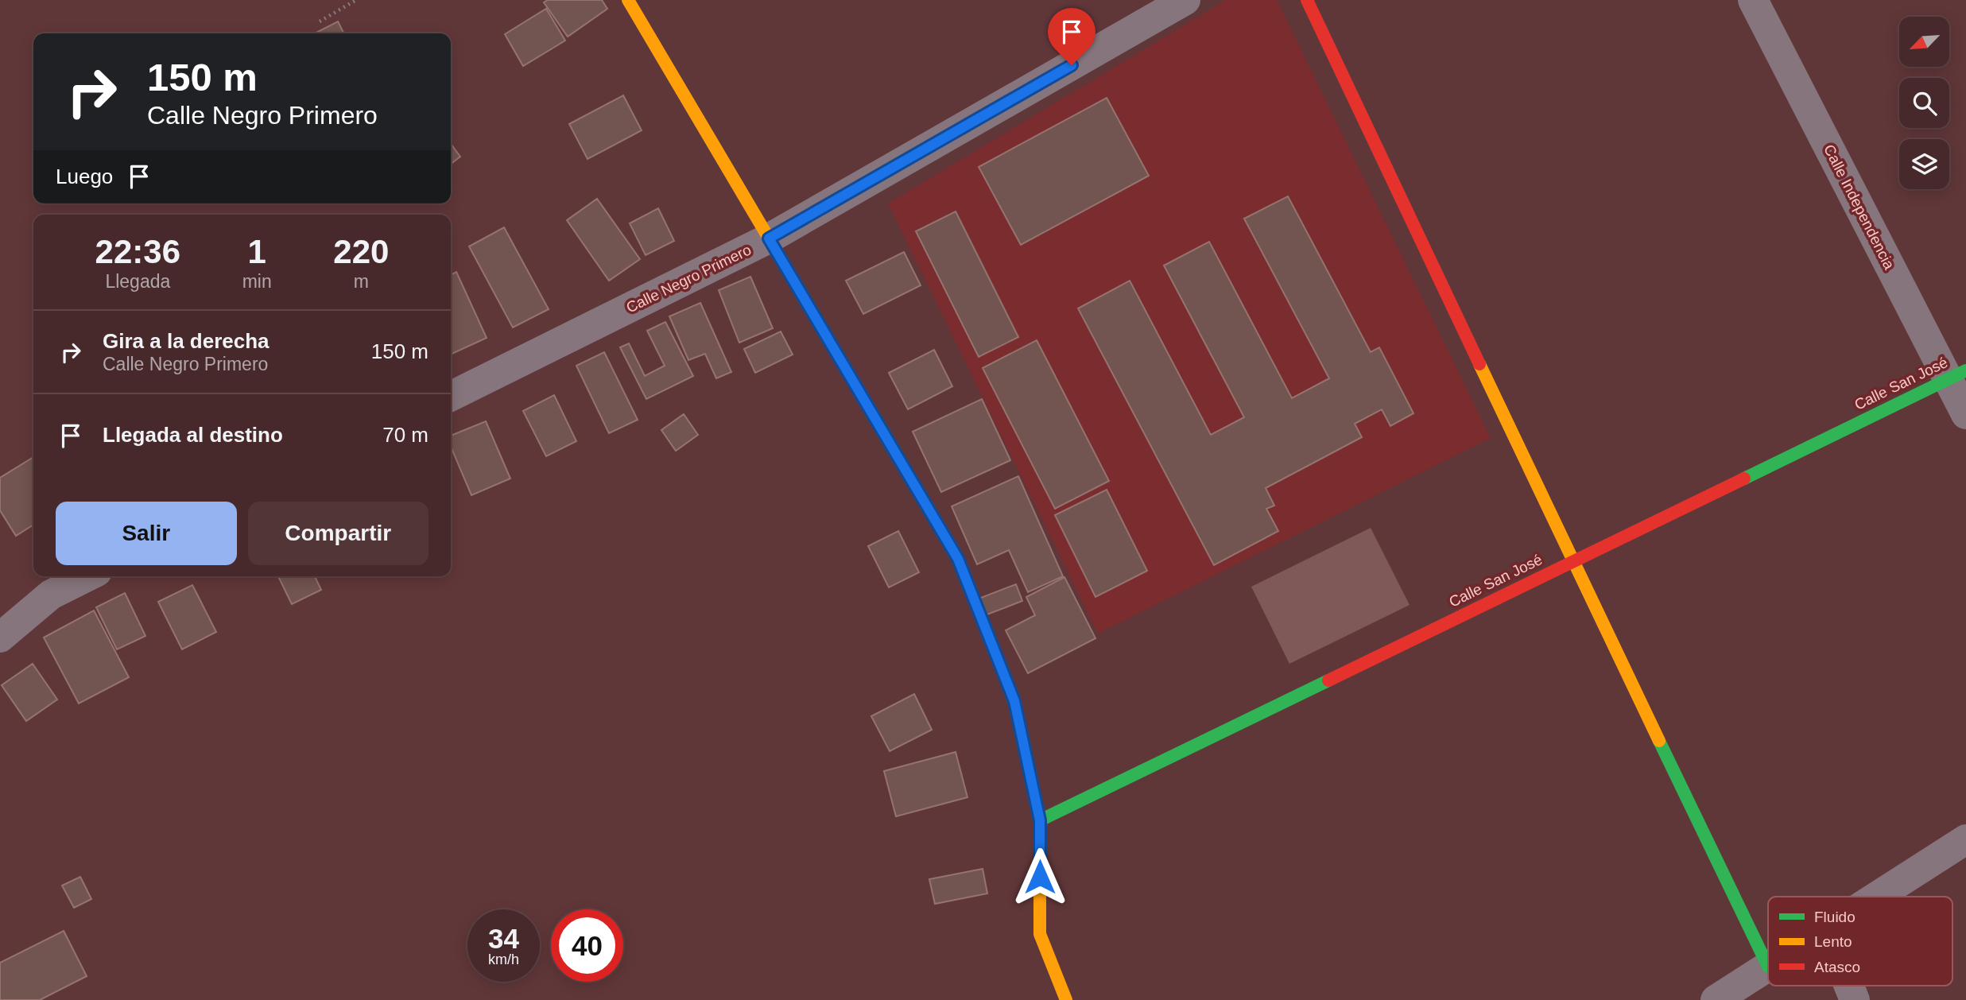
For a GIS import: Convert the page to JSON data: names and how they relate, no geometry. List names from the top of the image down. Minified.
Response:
{"streets":{"street":["Calle Independencia","Calle Negro Primero","Calle San José"]},"crossings":[["Calle Independencia","Calle San José"]],"legend":["Fluido","Lento","Atasco"],"north":"bottom left","page":{"turn":["150 m","Calle Negro Primero"],"then":"Luego","eta":["22:36","Llegada","1","min","220","m"],"list":[{"name":"Gira a la derecha","note":"Calle Negro Primero","value":"150 m"},{"name":"Llegada al destino","value":"70 m"}],"buttons":["Salir","Compartir"],"speed":"34 km/h","limit":"40"}}
